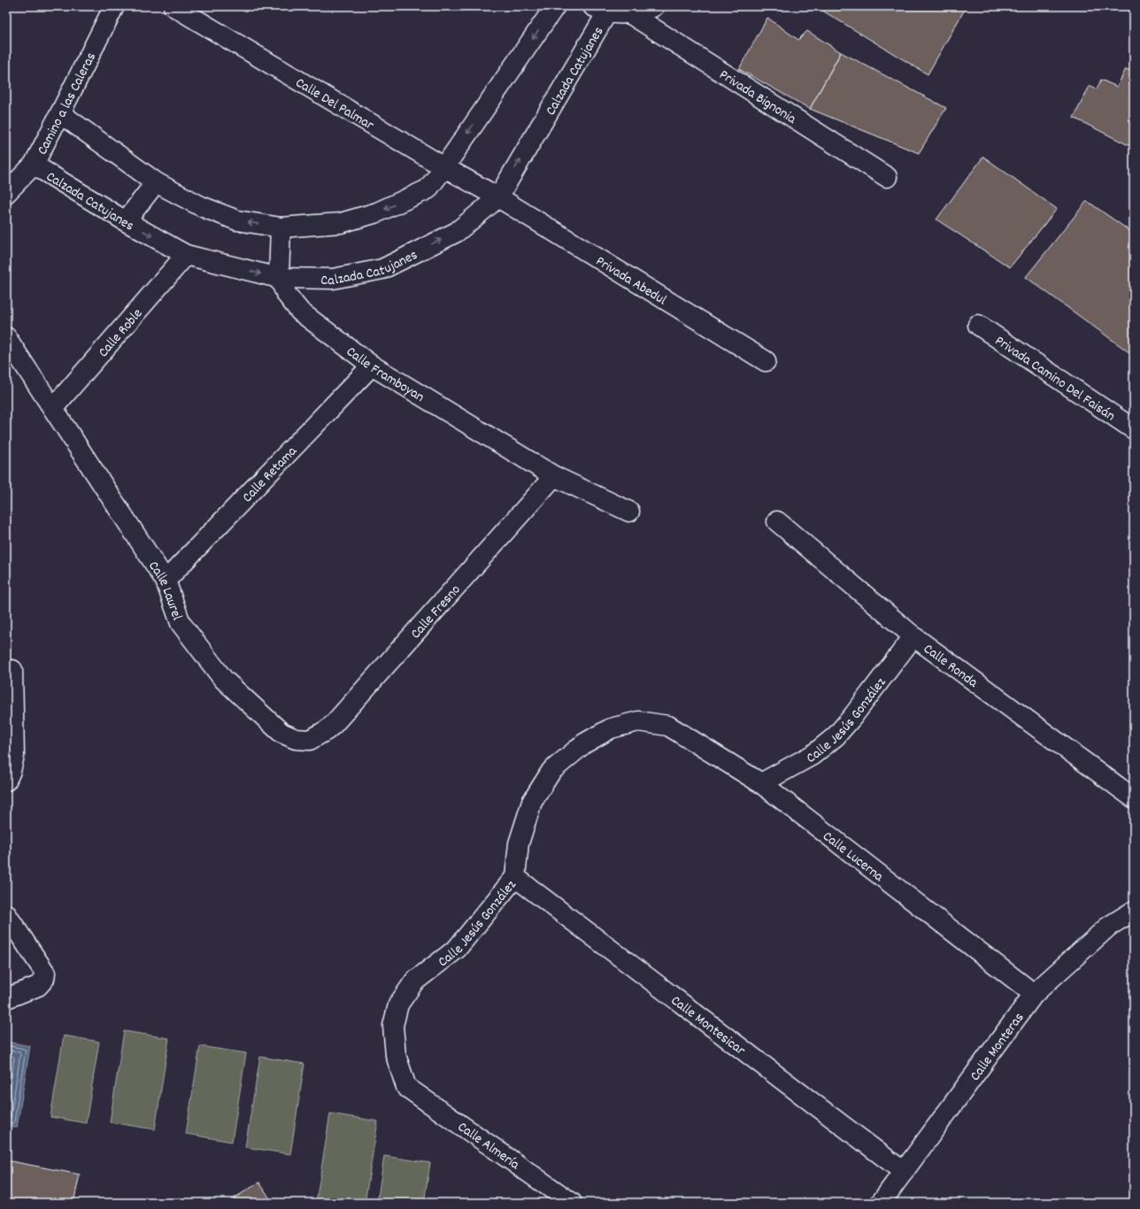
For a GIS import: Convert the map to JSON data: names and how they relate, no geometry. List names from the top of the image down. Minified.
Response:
{"streets":{"street":["Calzada Catujanes","Privada Bignonia","Camino a las Caleras","Calle Del Palmar","Privada Abedul","Calle Roble","Calle Framboyan","Privada Camino Del Faisán","Calle Retama","Calle Laurel","Calle Fresno","Calle Ronda","Calle Jesús González","Calle Lucerna","Calle Montesicar","Calle Monteras","Calle Almería"]},"crossings":[["Calzada Catujanes","Camino a las Caleras"],["Calzada Catujanes","Calle Del Palmar"],["Calzada Catujanes","Privada Abedul"],["Calzada Catujanes","Calle Roble"],["Calzada Catujanes","Calle Framboyan"],["Calle Del Palmar","Privada Abedul"],["Calle Roble","Calle Laurel"],["Calle Framboyan","Calle Retama"],["Calle Framboyan","Calle Fresno"],["Calle Retama","Calle Laurel"],["Calle Laurel","Calle Fresno"],["Calle Ronda","Calle Jesús González"],["Calle Jesús González","Calle Lucerna"],["Calle Jesús González","Calle Montesicar"],["Calle Jesús González","Calle Almería"],["Calle Lucerna","Calle Monteras"],["Calle Montesicar","Calle Monteras"]],"one_way":["Calzada Catujanes"]}
